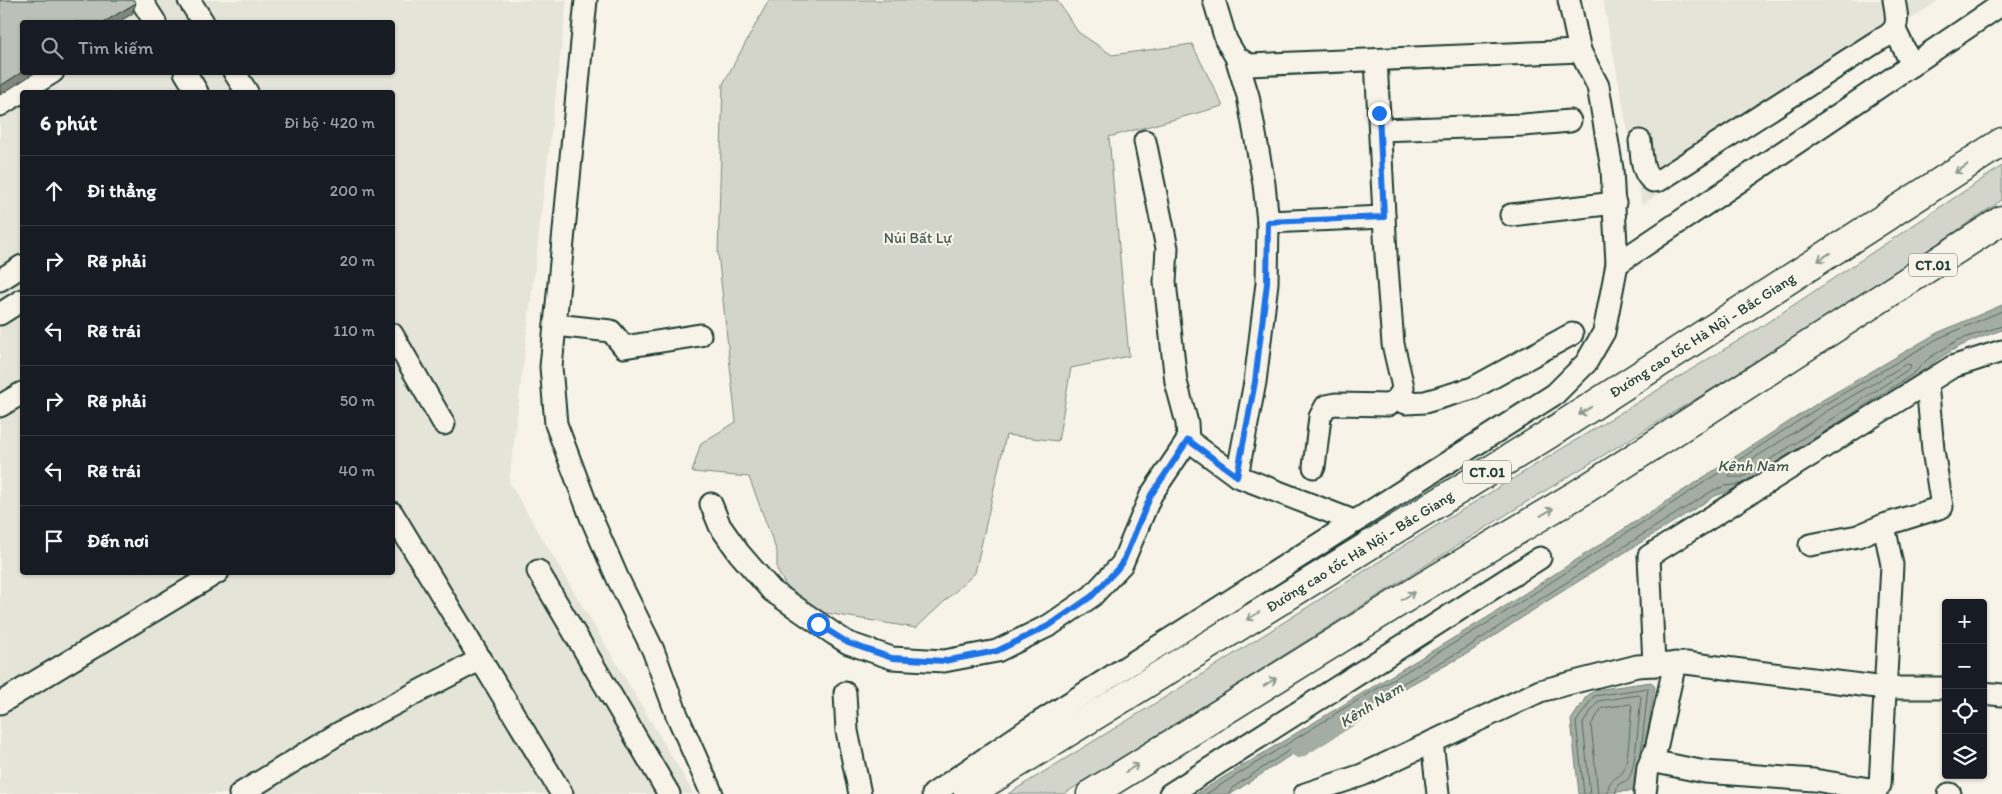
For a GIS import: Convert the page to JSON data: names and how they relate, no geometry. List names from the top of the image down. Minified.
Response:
{"streets":{"highway":["CT.01","Đường cao tốc Hà Nội - Bắc Giang"]},"water":["Kênh Nam"],"parks":["Núi Bất Lự"],"page":{"search":"Tìm kiếm","heading":["6 phút","Đi bộ · 420 m"],"list":[["Đi thẳng","200 m"],["Rẽ phải","20 m"],["Rẽ trái","110 m"],["Rẽ phải","50 m"],["Rẽ trái","40 m"],"Đến nơi"],"map_buttons":["+","−"]}}
